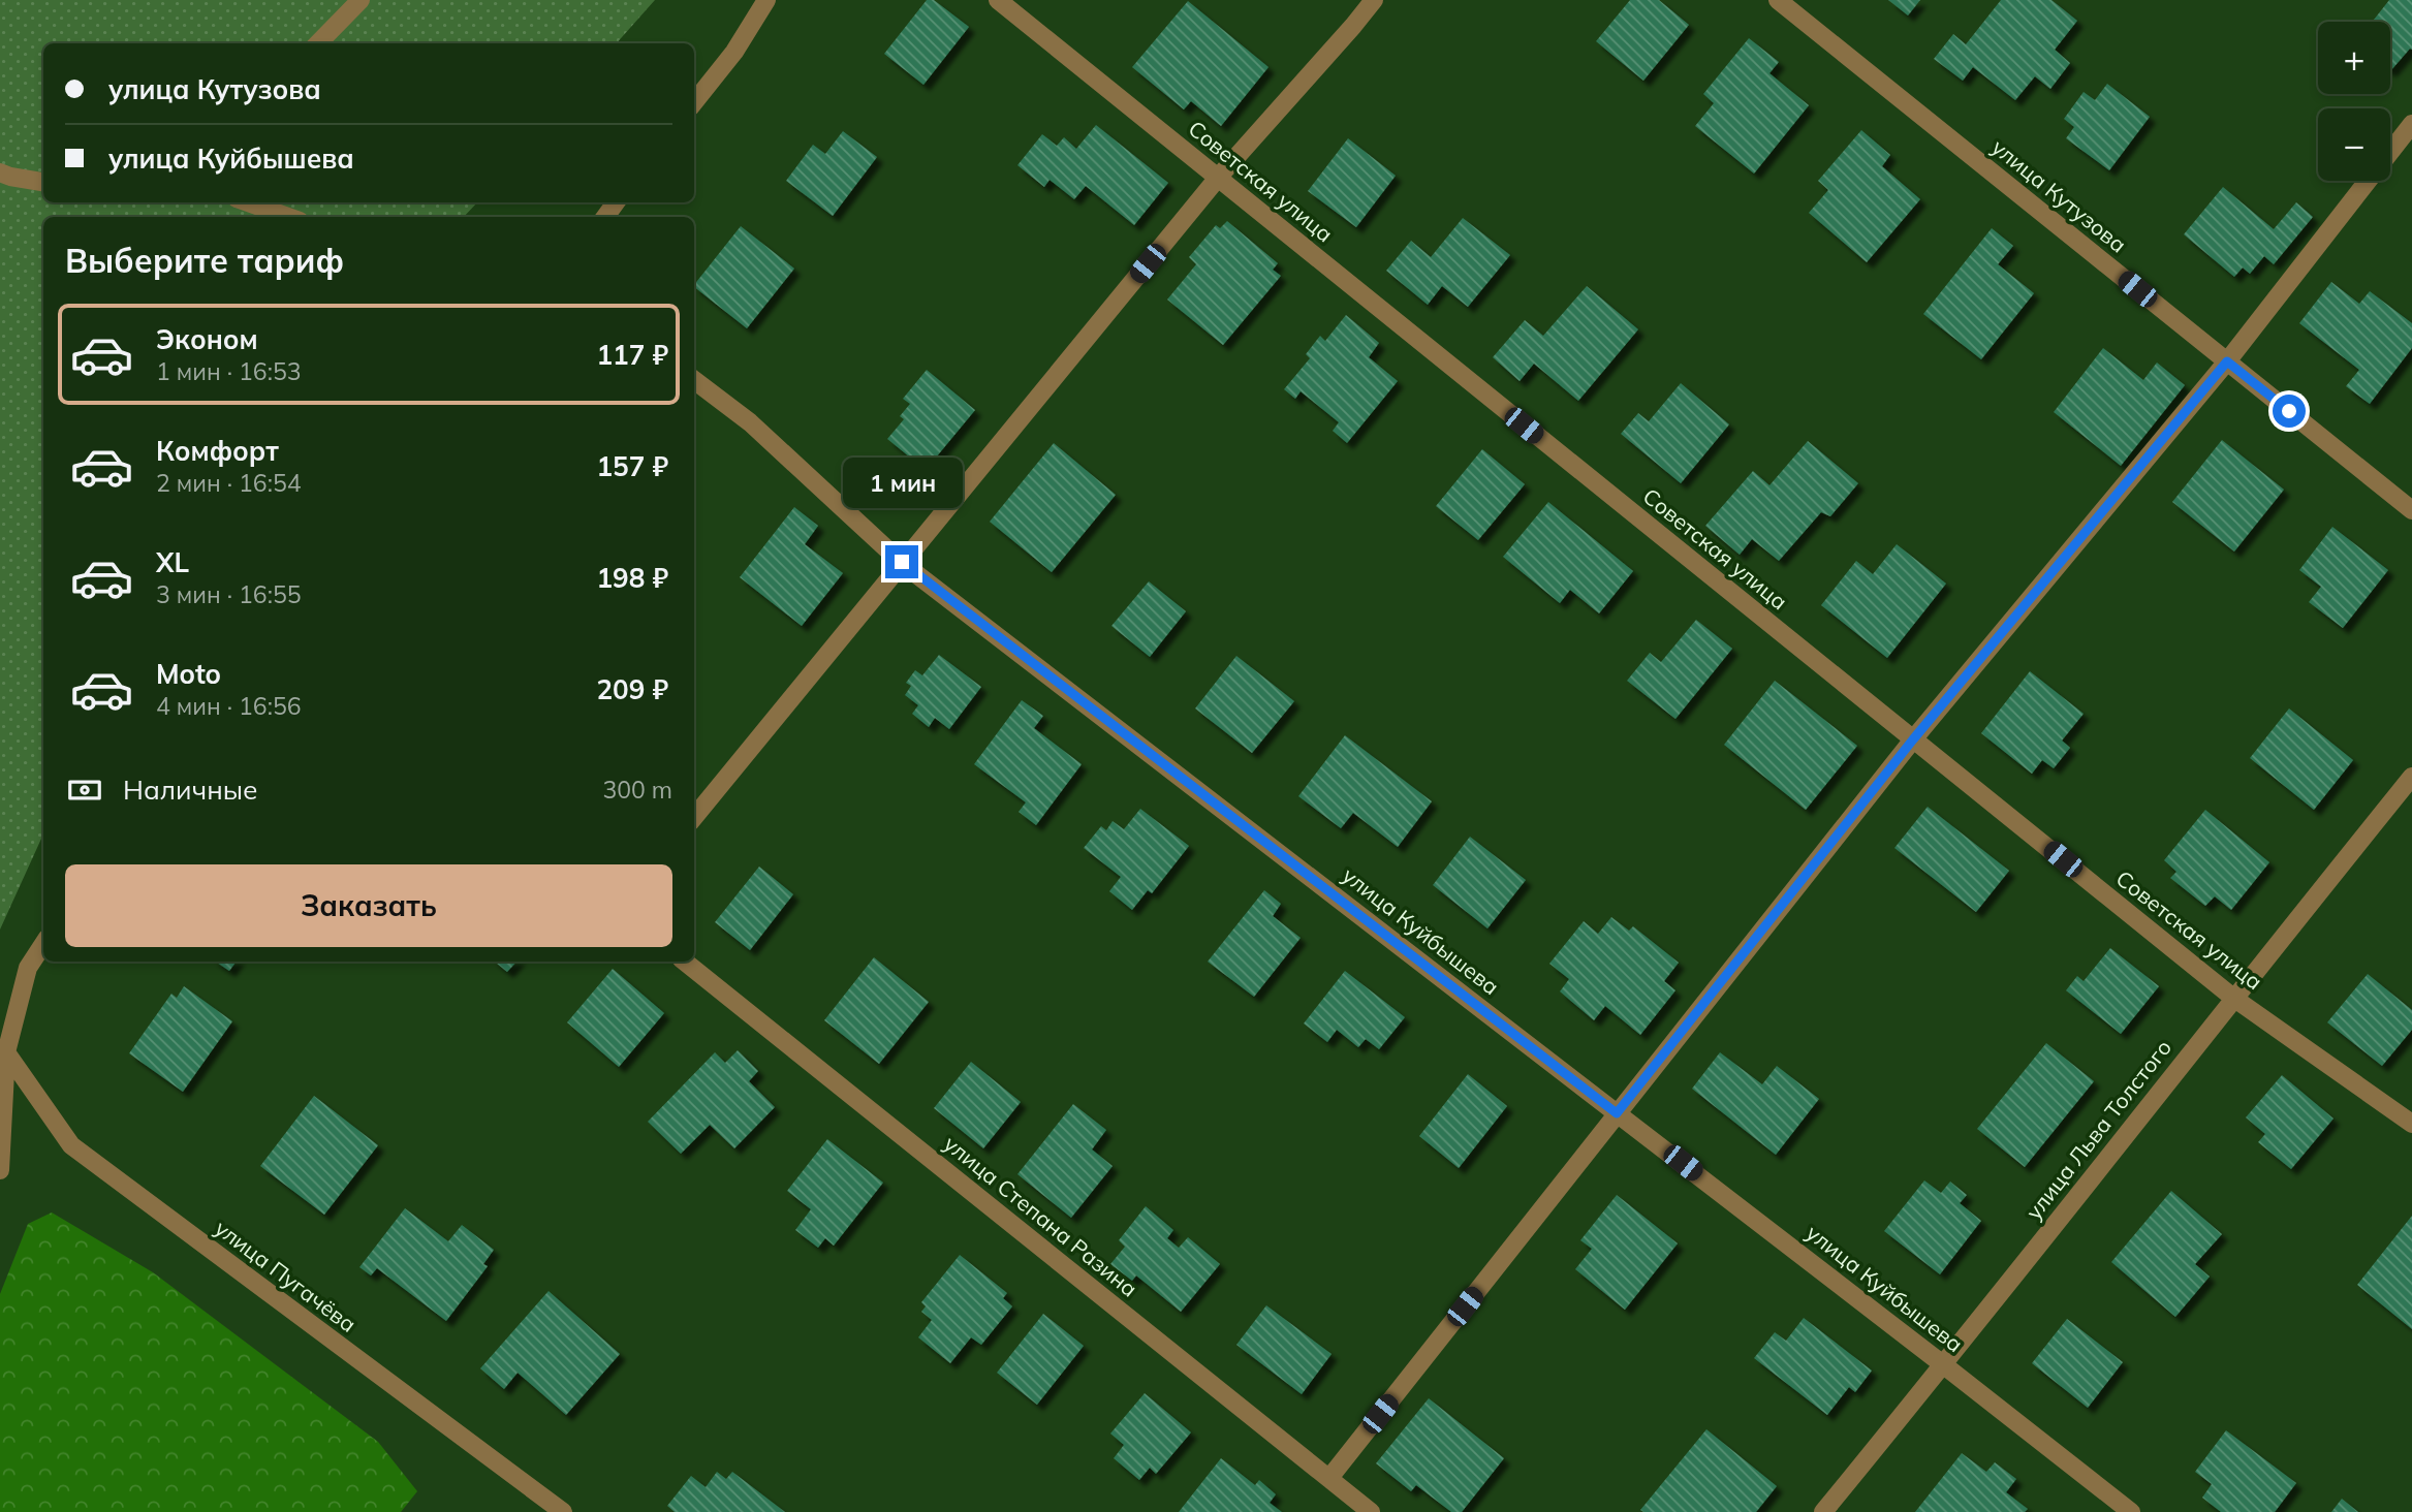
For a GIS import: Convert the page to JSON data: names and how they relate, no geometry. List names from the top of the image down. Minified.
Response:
{"streets":{"street":["Советская улица","улица Кутузова","улица Куйбышева","улица Льва Толстого","улица Степана Разина","улица Пугачёва"]},"crossings":[["Советская улица","улица Льва Толстого"],["улица Куйбышева","улица Льва Толстого"]],"page":{"map_buttons":["+","−"],"banner":["улица Кутузова","улица Куйбышева"],"heading":"Выберите тариф","list":[{"name":"Эконом","note":"1 мин · 16:53","value":"117 ₽"},{"name":"Комфорт","note":"2 мин · 16:54","value":"157 ₽"},{"name":"XL","note":"3 мин · 16:55","value":"198 ₽"},{"name":"Moto","note":"4 мин · 16:56","value":"209 ₽"}],"bubble":"1 мин","pay":["Наличные","300 m"],"buttons":"Заказать"}}
